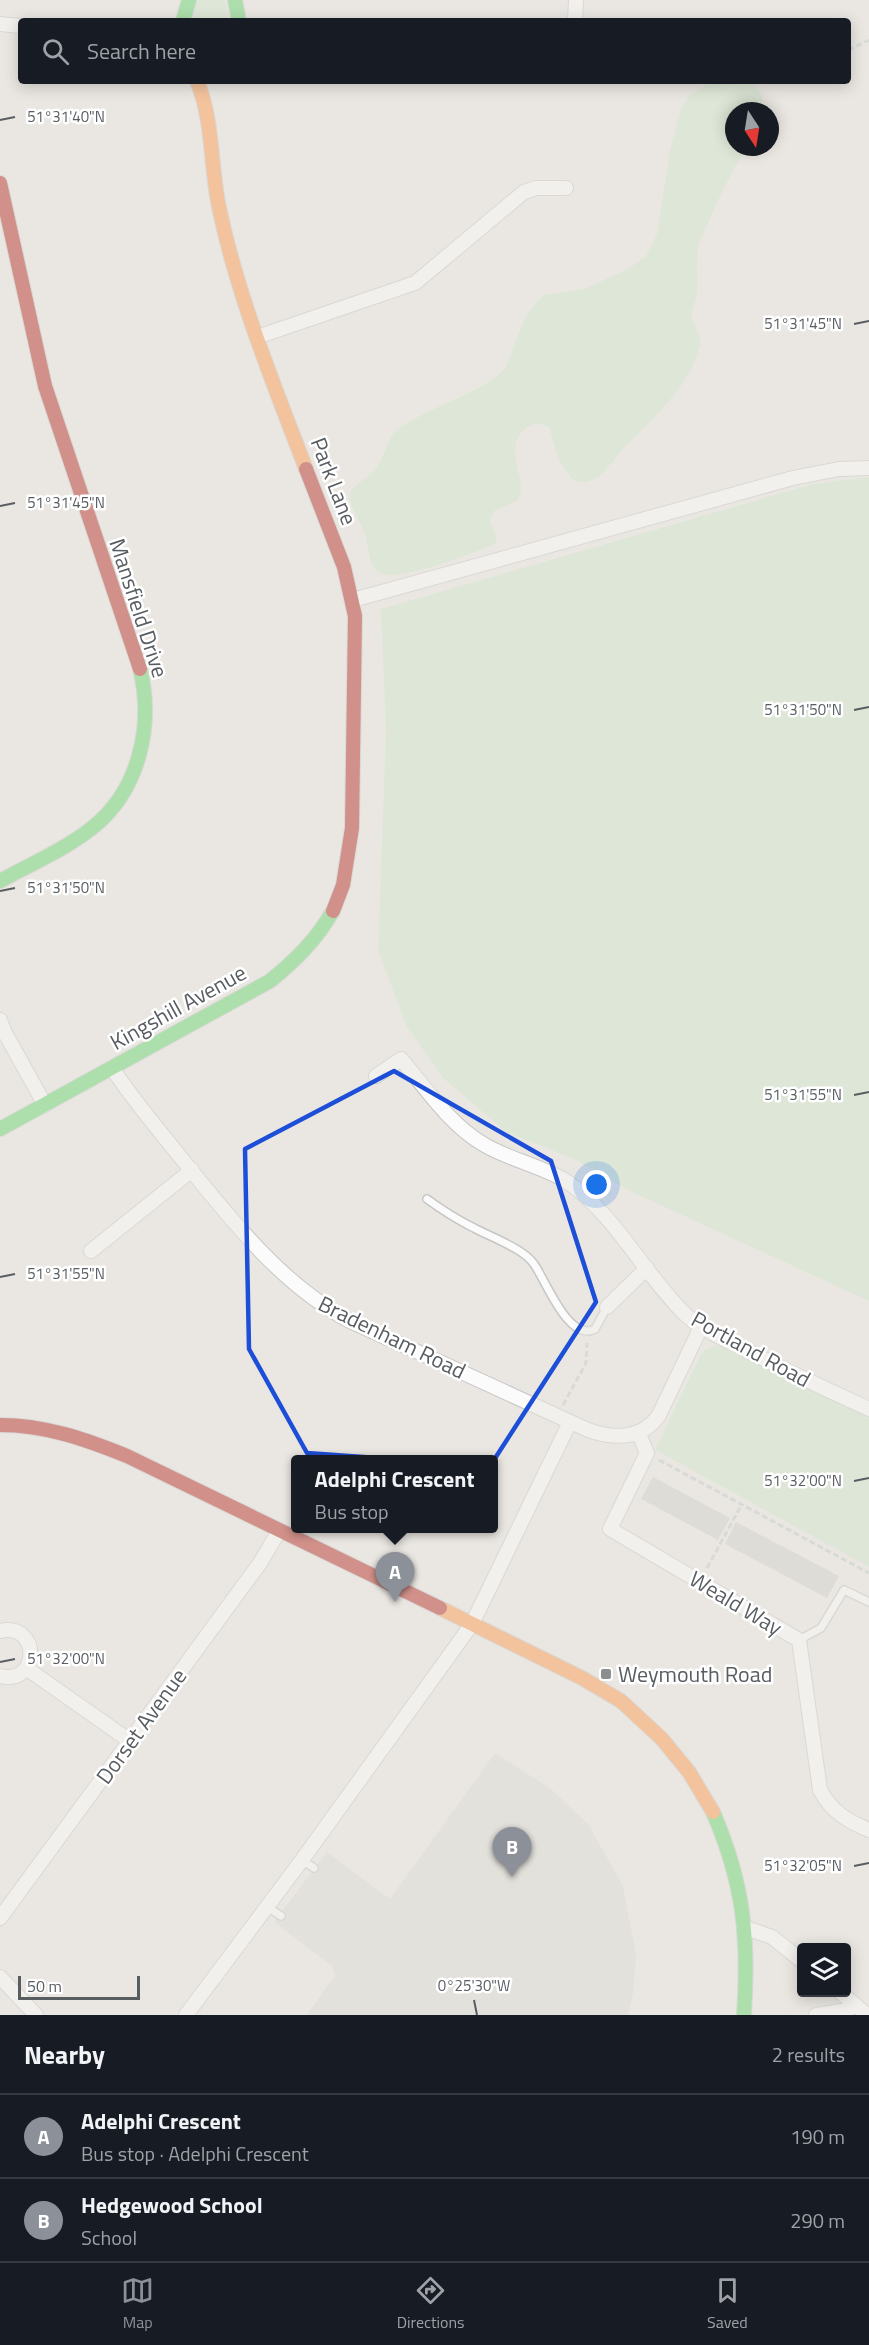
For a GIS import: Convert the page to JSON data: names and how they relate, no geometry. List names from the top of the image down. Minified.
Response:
{"streets":{"street":["Park Lane","Mansfield Drive","Kingshill Avenue","Bradenham Road","Portland Road","Weald Way","Dorset Avenue"]},"crossings":[["Park Lane","Kingshill Avenue"],["Kingshill Avenue","Bradenham Road"]],"places":{"transit":["Weymouth Road"]},"scale_bar":"50 m","north":"bottom","page":{"search":"Search here","popup":["Adelphi Crescent","Bus stop"],"pins":["A","B"],"scale":"50 m","heading":["Nearby","2 results"],"list":[{"mark":"A","name":"Adelphi Crescent","note":"Bus stop · Adelphi Crescent","value":"190 m"},{"mark":"B","name":"Hedgewood School","note":"School","value":"290 m"}],"nav":["Map","Directions","Saved"]},"coordinates":["51°31'40\"N","51°31'45\"N","51°31'50\"N","51°31'55\"N","51°32'00\"N","51°32'05\"N","0°25'30\"W"]}
